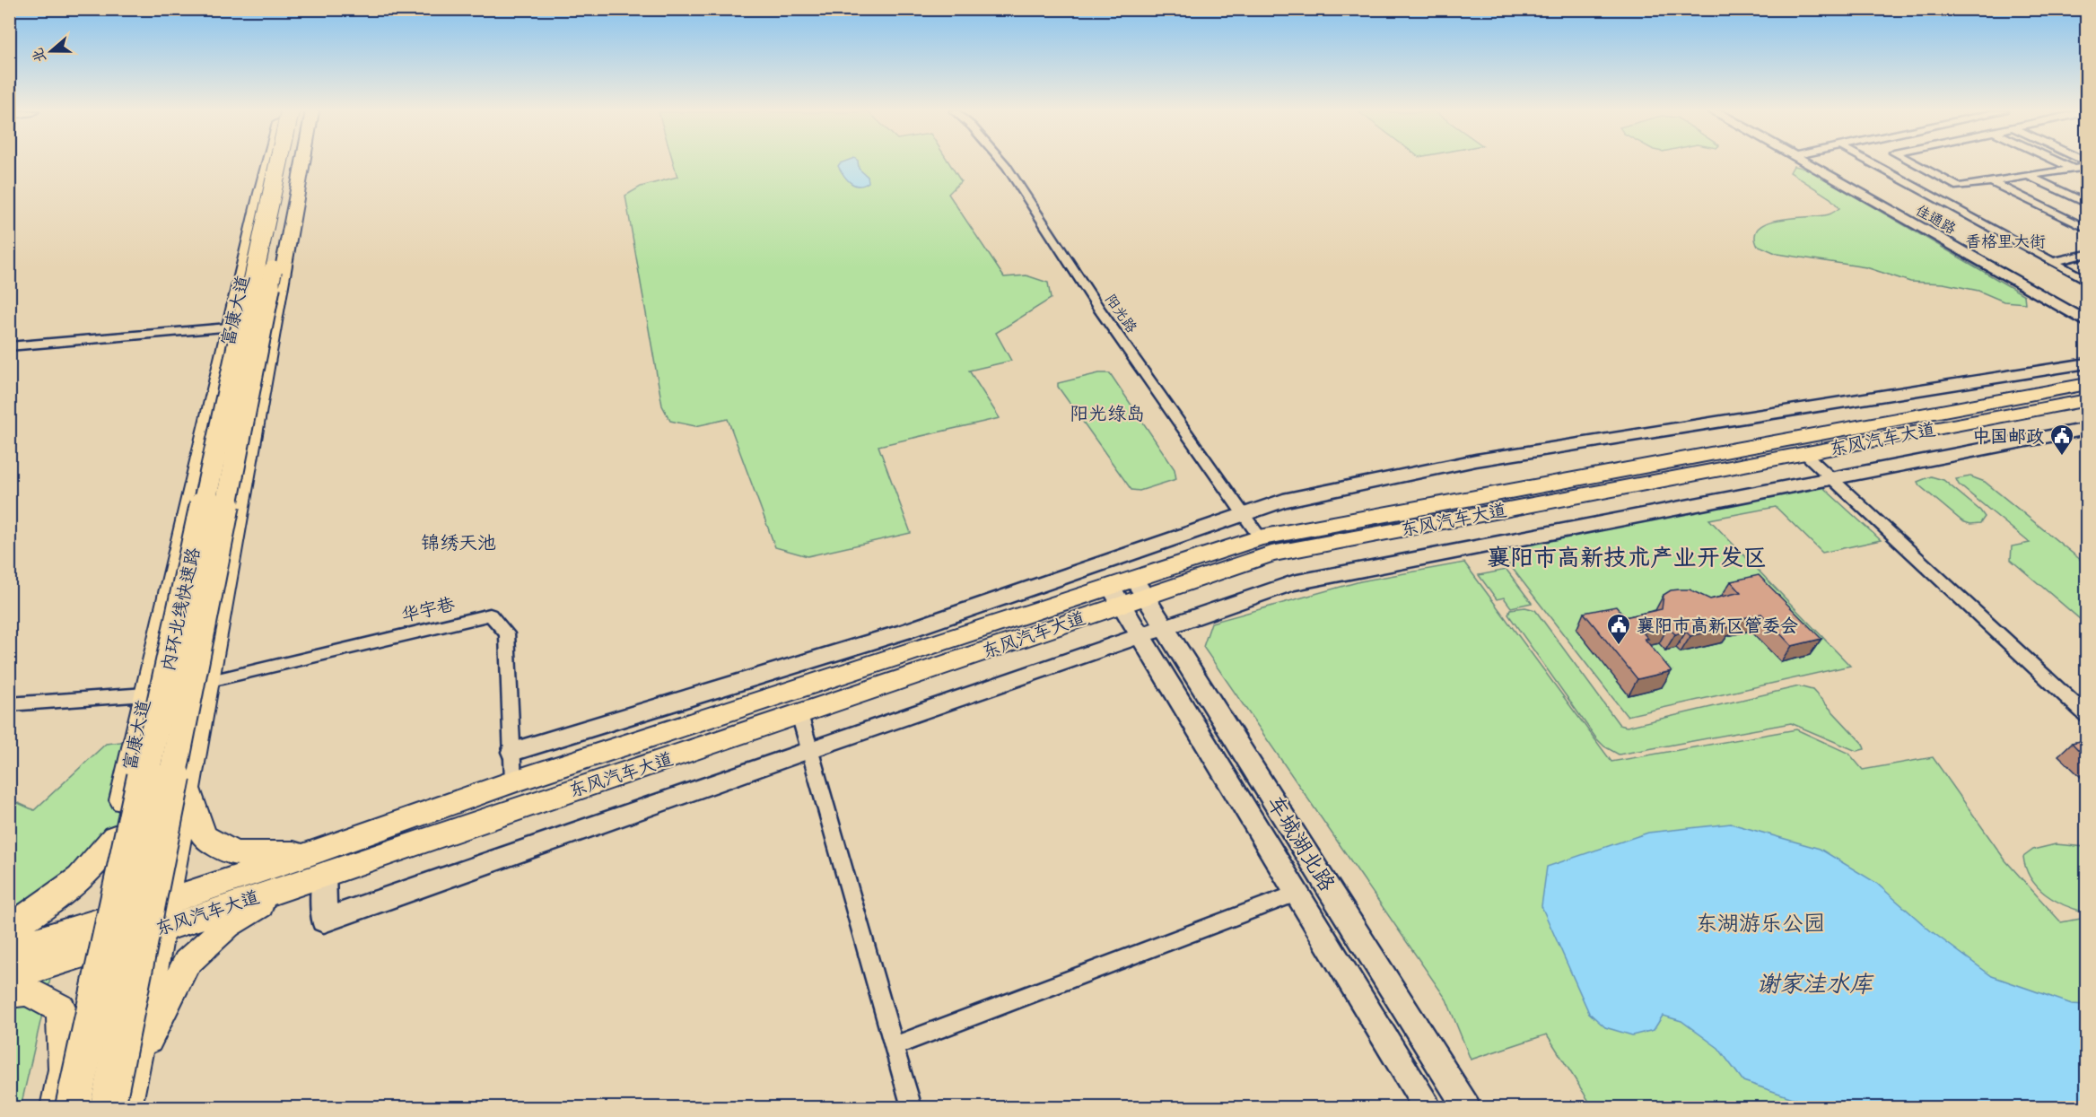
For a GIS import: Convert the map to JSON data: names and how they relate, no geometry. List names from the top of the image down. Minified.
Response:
{"streets":{"highway":["内环北线快速路"],"main road":["富康大道","东风汽车大道"],"street":["佳通路","阳光路","华宇巷","车城湖北路"]},"crossings":[["富康大道","东风汽车大道"],["阳光路","东风汽车大道"],["东风汽车大道","华宇巷"],["东风汽车大道","车城湖北路"]],"districts":["香格里大街","阳光绿岛","锦绣天池","襄阳市高新技术产业开发区"],"water":["谢家洼水库"],"parks":["东湖游乐公园"],"places":{"public building":["中国邮政","襄阳市高新区管委会"]},"north":"left"}
